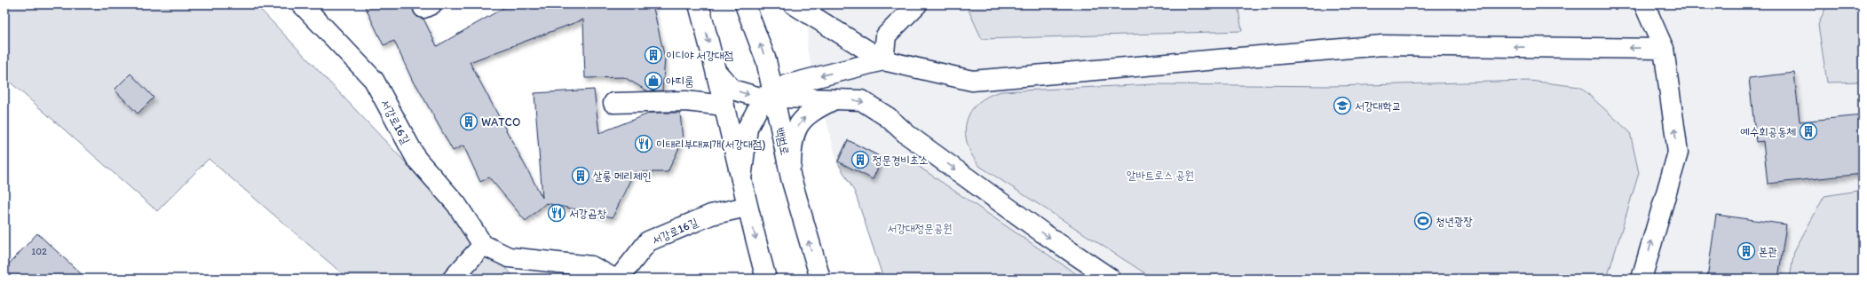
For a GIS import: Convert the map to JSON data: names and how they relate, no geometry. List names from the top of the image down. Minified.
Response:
{"streets":{"street":["서강로16길","백범로"]},"parks":["알바트로스 공원","서강대정문공원"],"places":{"building":["이디야 서강대점","WATCO","예수회공동체","정문경비초소","살롱 메리제인","본관"],"shop":["아띠룸"],"school or university":["서강대학교"],"restaurant":["이태리부대찌개(서강대점)","서강곱창"],"sports":["청년광장"]},"house_numbers":["102"]}
